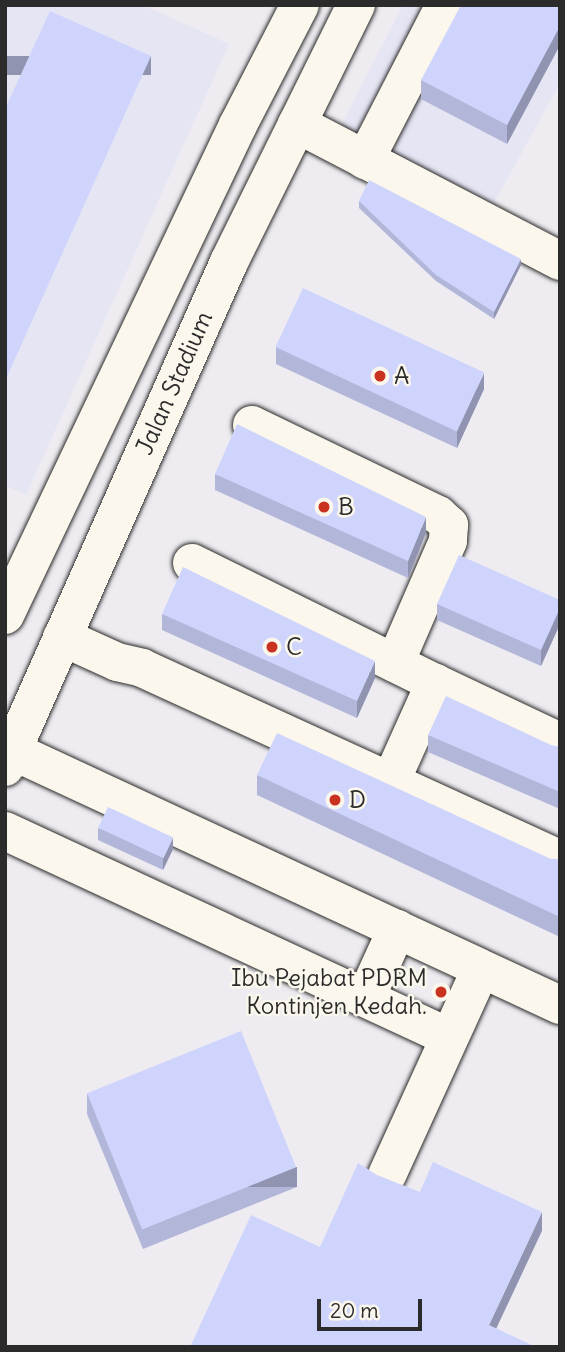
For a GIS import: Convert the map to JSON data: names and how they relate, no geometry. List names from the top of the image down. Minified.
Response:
{"streets":{"main road":["Jalan Stadium"]},"places":["A","B","C","D","Ibu Pejabat PDRM Kontinjen Kedah."],"scale_bar":"20 m"}
